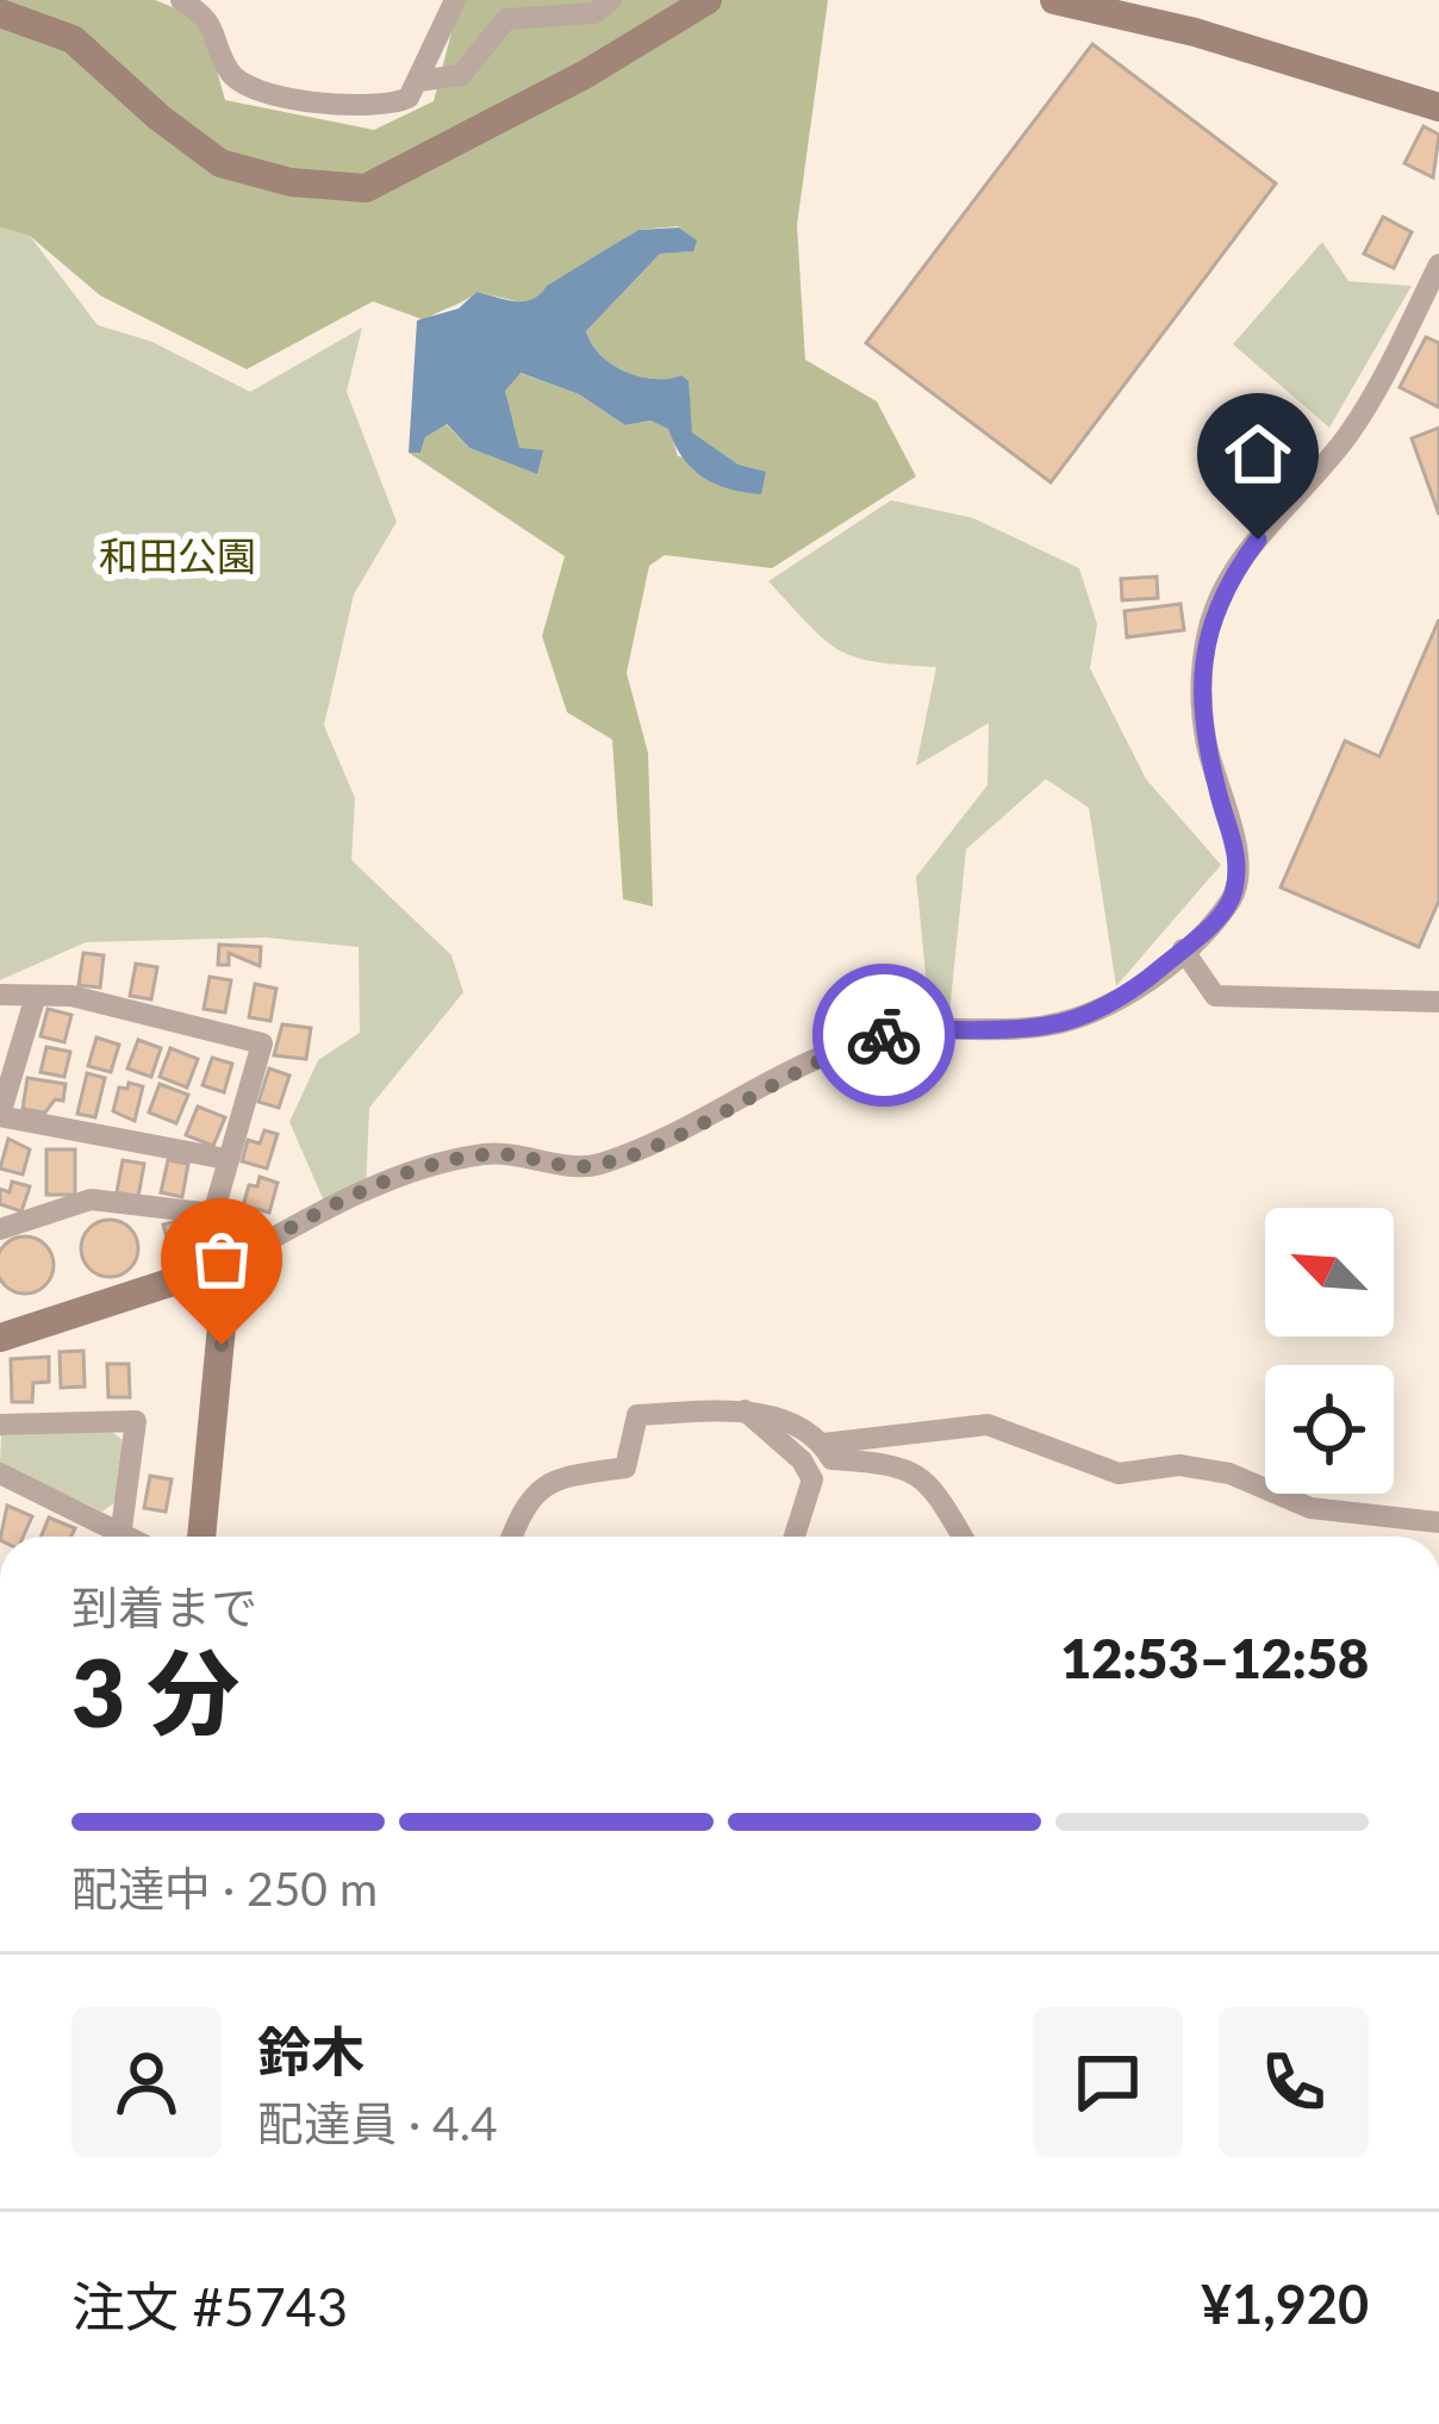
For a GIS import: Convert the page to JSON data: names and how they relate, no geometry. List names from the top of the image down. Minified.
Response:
{"parks":["和田公園"],"north":"top left","page":{"heading":["3 分","到着まで","12:53–12:58"],"panel":["鈴木","配達員 · 4.4","注文 #5743","¥1,920"],"bar":"配達中 · 250 m"}}
